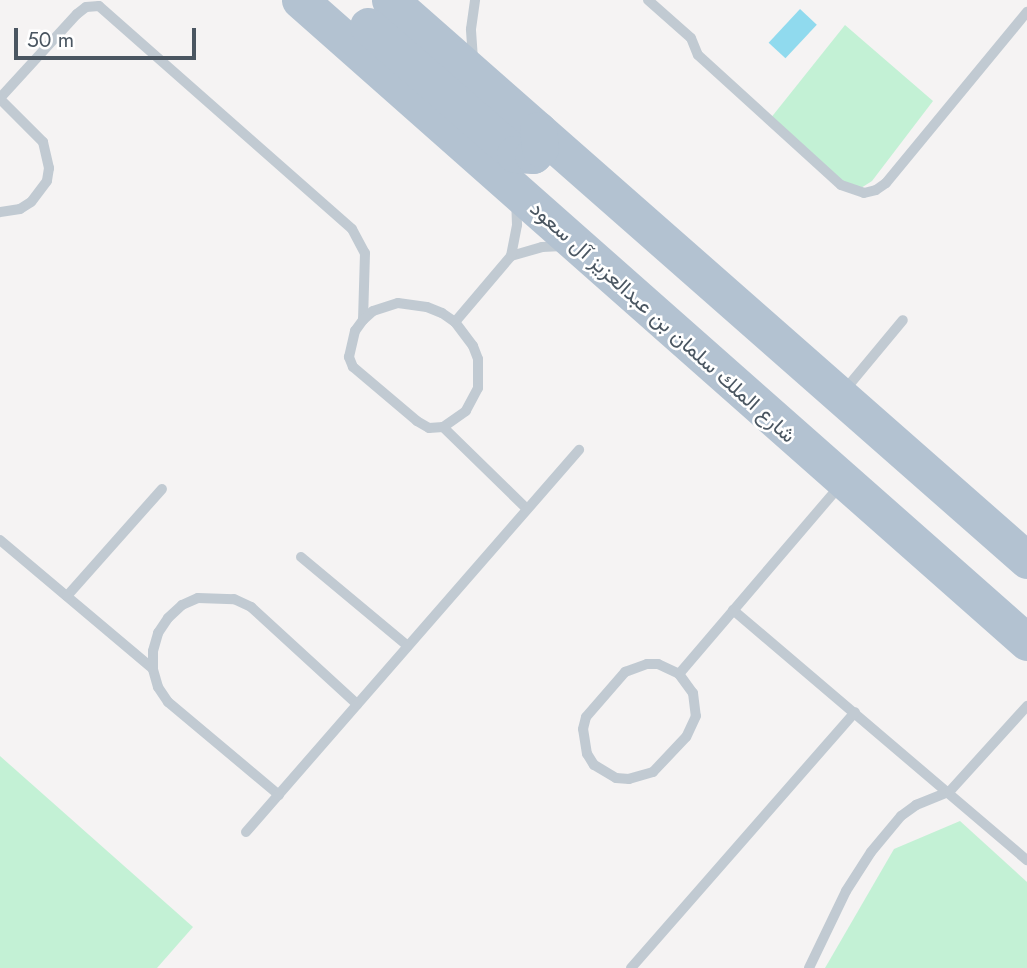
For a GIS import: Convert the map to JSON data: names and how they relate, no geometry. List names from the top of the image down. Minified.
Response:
{"streets":{"main road":["شارع الملك سلمان بن عبدالعزيز آل سعود"]},"scale_bar":"50 m"}
